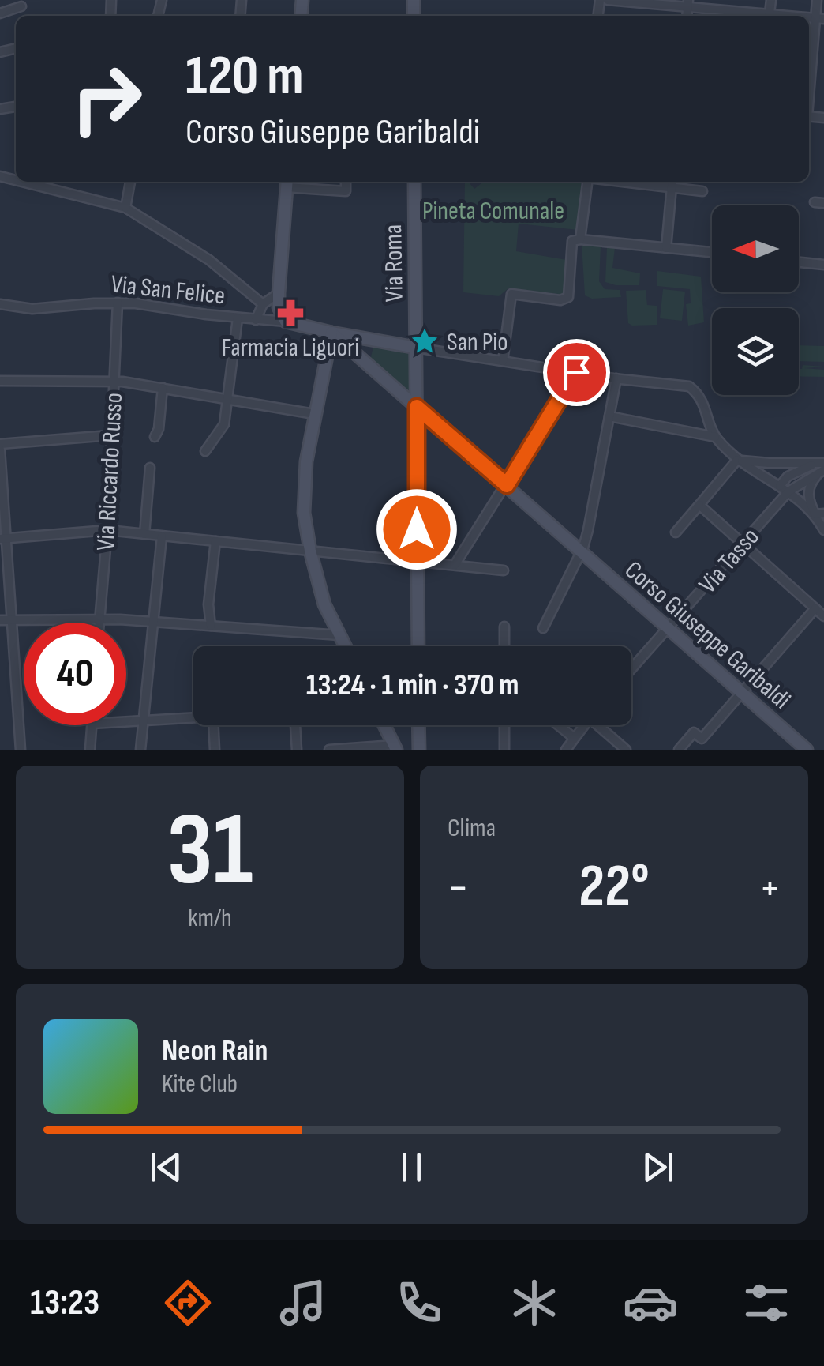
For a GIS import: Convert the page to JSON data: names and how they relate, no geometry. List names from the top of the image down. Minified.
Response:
{"streets":{"street":["Via Roma","Via San Felice","Via Riccardo Russo","Via Tasso","Corso Giuseppe Garibaldi"]},"crossings":[["Via Roma","Via San Felice"],["Via Roma","Corso Giuseppe Garibaldi"],["Via San Felice","Via Riccardo Russo"],["Via San Felice","Corso Giuseppe Garibaldi"],["Via Tasso","Corso Giuseppe Garibaldi"]],"parks":["Pineta Comunale"],"places":{"pharmacy":["Farmacia Liguori"],"place":["San Pio"]},"north":"left","page":{"turn":["120 m","Corso Giuseppe Garibaldi"],"limit":"40","trip":"13:24 · 1 min · 370 m","tile":[["31","km/h"],"Clima"],"heat":["−","22°","+"],"song":["Neon Rain","Kite Club"],"tabs":"13:23"}}
